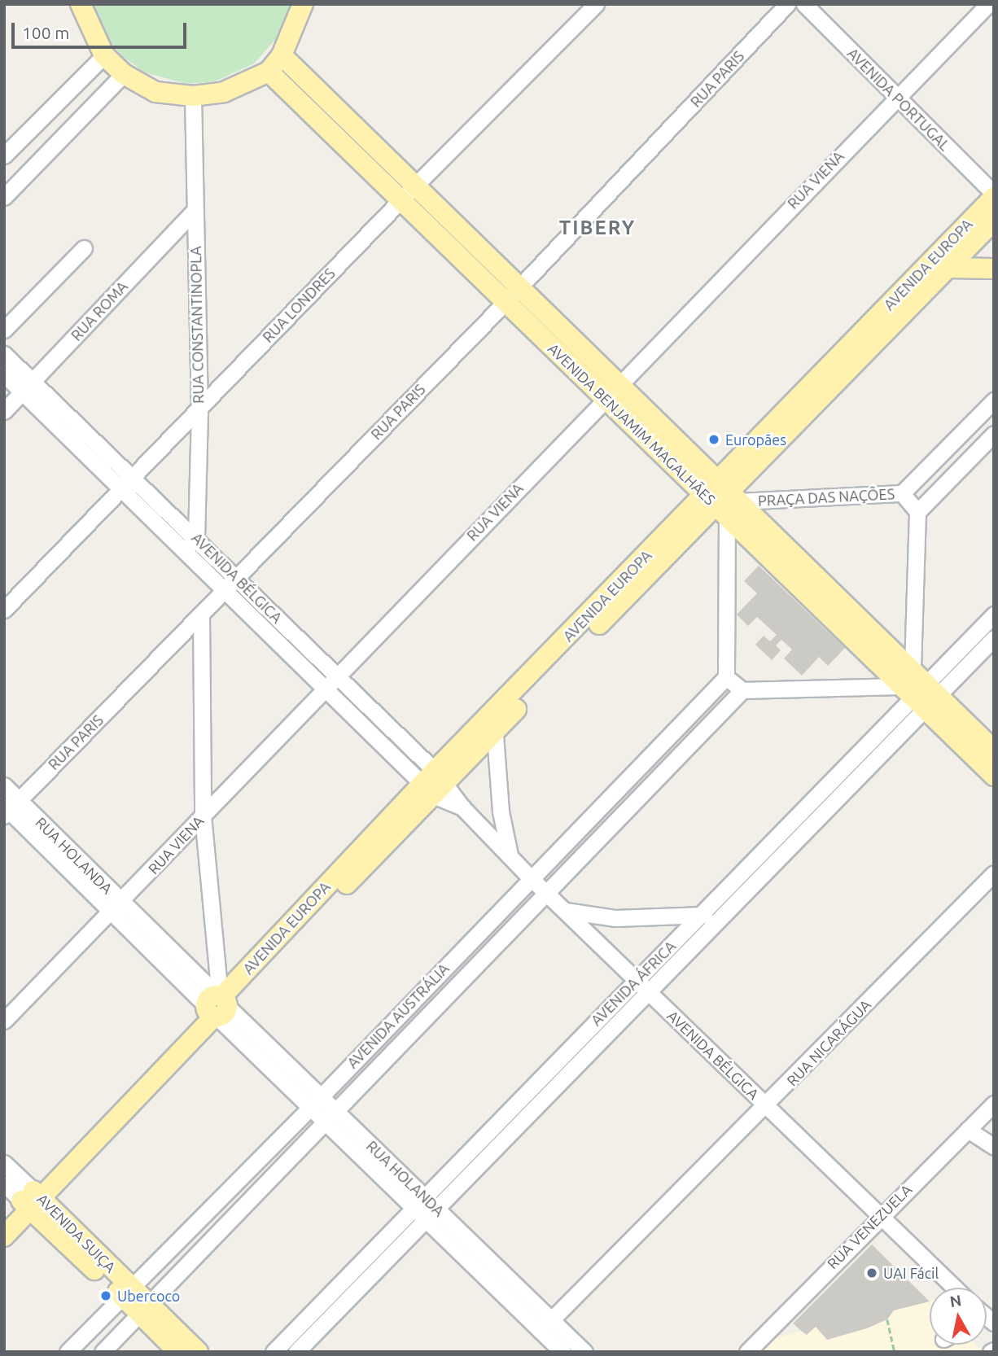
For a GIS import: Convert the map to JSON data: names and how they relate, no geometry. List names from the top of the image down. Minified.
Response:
{"streets":{"main road":["AVENIDA EUROPA","AVENIDA BENJAMIM MAGALHÃES","AVENIDA SUIÇA"],"street":["RUA PARIS","AVENIDA PORTUGAL","RUA VIENA","RUA LONDRES","RUA ROMA","RUA CONSTANTINOPLA","PRAÇA DAS NAÇÕES","AVENIDA BÉLGICA","RUA HOLANDA","AVENIDA ÁFRICA","AVENIDA AUSTRÁLIA","RUA NICARÁGUA","RUA VENEZUELA"]},"crossings":[["RUA PARIS","AVENIDA BENJAMIM MAGALHÃES"],["RUA PARIS","AVENIDA BÉLGICA"],["RUA PARIS","RUA HOLANDA"],["AVENIDA PORTUGAL","RUA VIENA"],["AVENIDA PORTUGAL","AVENIDA EUROPA"],["RUA VIENA","AVENIDA BENJAMIM MAGALHÃES"],["RUA VIENA","AVENIDA BÉLGICA"],["RUA VIENA","RUA HOLANDA"],["AVENIDA EUROPA","AVENIDA BENJAMIM MAGALHÃES"],["AVENIDA EUROPA","PRAÇA DAS NAÇÕES"],["AVENIDA EUROPA","AVENIDA BÉLGICA"],["AVENIDA EUROPA","RUA HOLANDA"],["AVENIDA EUROPA","AVENIDA SUIÇA"],["RUA LONDRES","RUA CONSTANTINOPLA"],["RUA LONDRES","AVENIDA BENJAMIM MAGALHÃES"],["RUA LONDRES","AVENIDA BÉLGICA"],["RUA ROMA","RUA CONSTANTINOPLA"],["RUA ROMA","AVENIDA BÉLGICA"],["RUA CONSTANTINOPLA","AVENIDA BÉLGICA"],["AVENIDA BENJAMIM MAGALHÃES","PRAÇA DAS NAÇÕES"],["AVENIDA BENJAMIM MAGALHÃES","AVENIDA ÁFRICA"],["AVENIDA BÉLGICA","AVENIDA ÁFRICA"],["AVENIDA BÉLGICA","AVENIDA AUSTRÁLIA"],["AVENIDA BÉLGICA","RUA NICARÁGUA"],["AVENIDA BÉLGICA","RUA VENEZUELA"],["RUA HOLANDA","AVENIDA ÁFRICA"],["RUA HOLANDA","AVENIDA AUSTRÁLIA"],["RUA HOLANDA","RUA NICARÁGUA"],["AVENIDA AUSTRÁLIA","AVENIDA SUIÇA"]],"districts":["TIBERY"],"places":["Europães","UAI Fácil","Ubercoco"],"scale_bar":"100 m","north":"top"}
